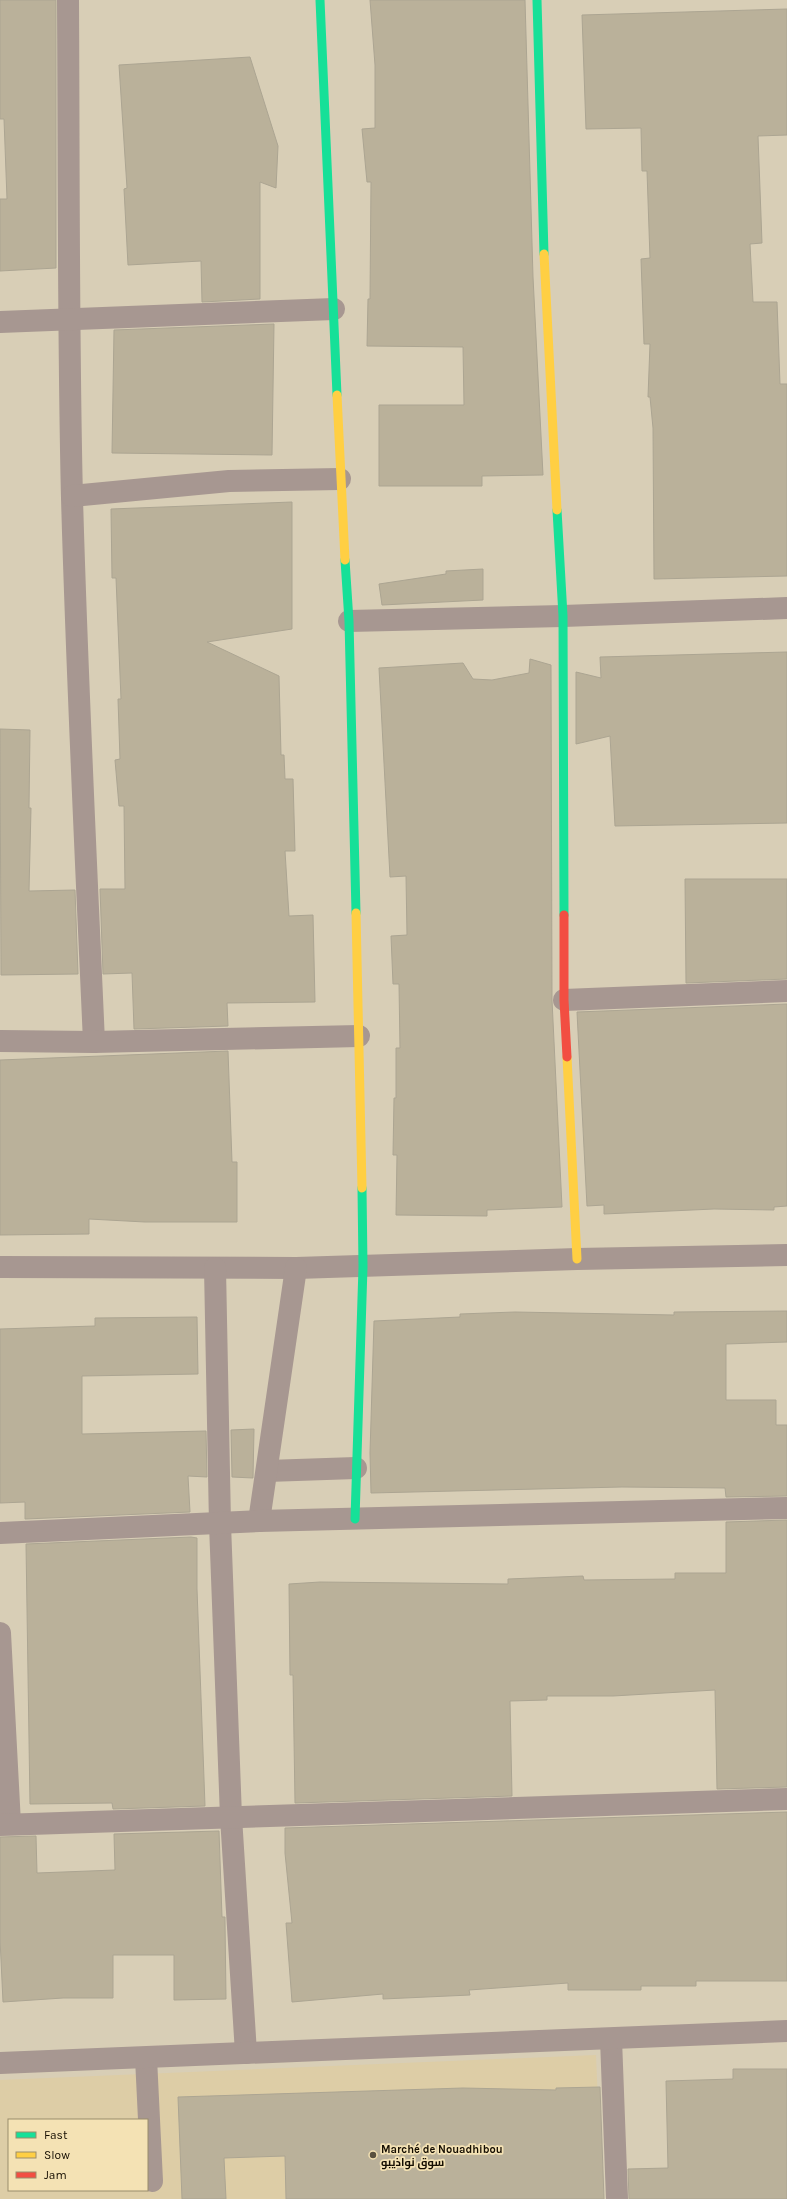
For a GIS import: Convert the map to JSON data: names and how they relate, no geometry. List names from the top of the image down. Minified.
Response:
{"places":["Marché de Nouadhibou سوق نواذيبو"],"legend":["Fast","Slow","Jam"]}
